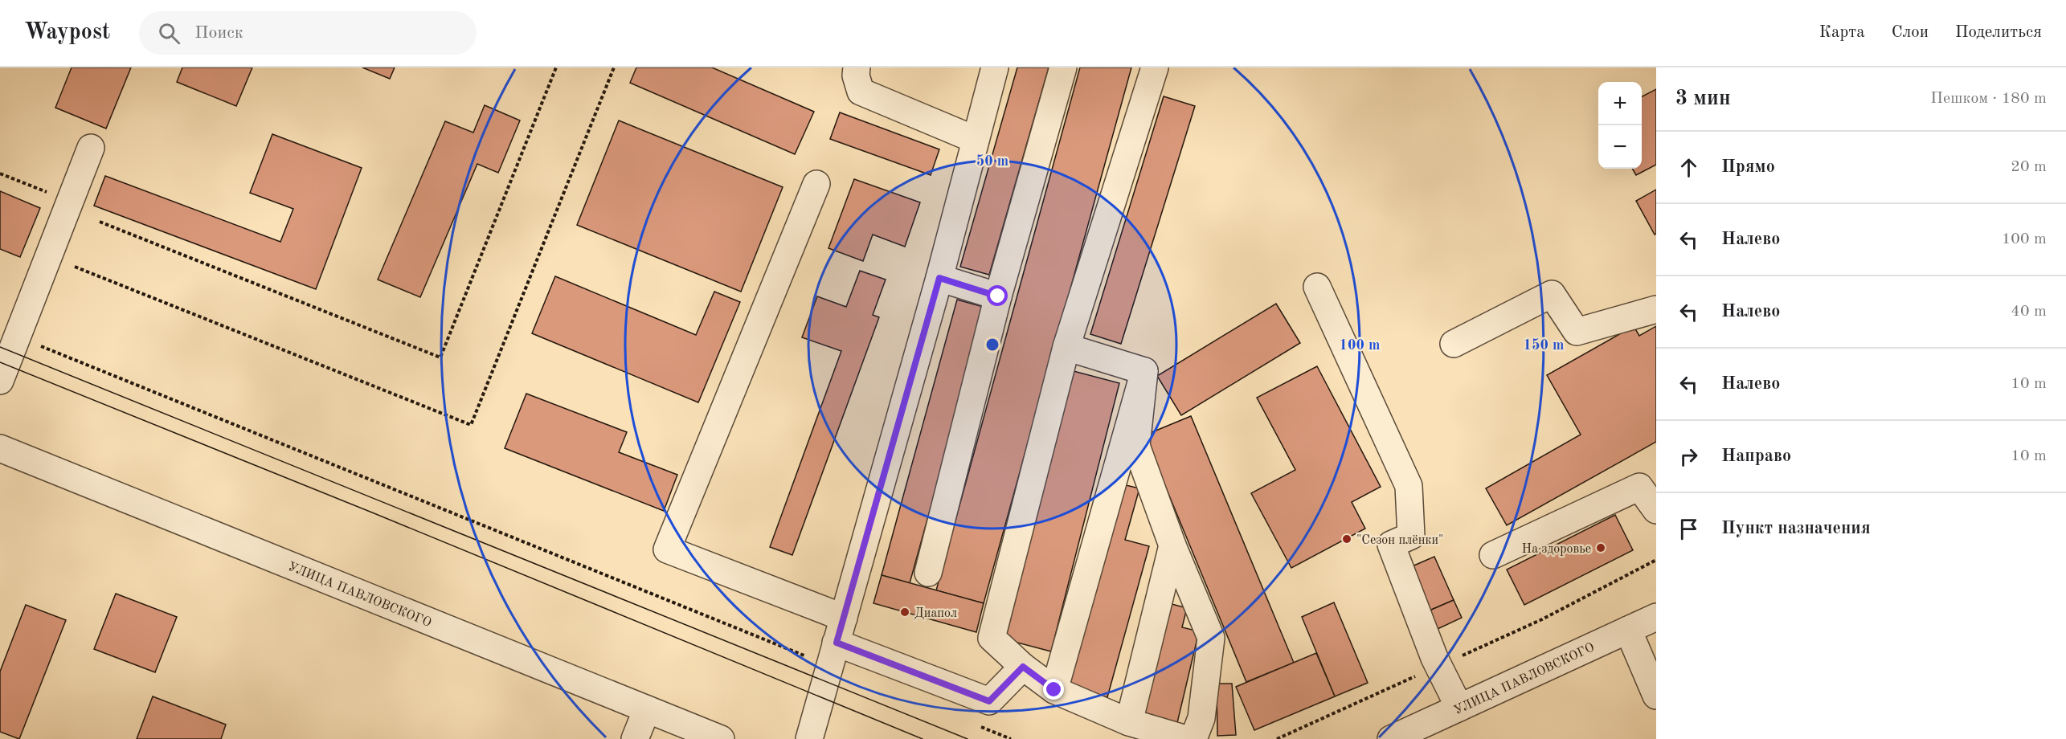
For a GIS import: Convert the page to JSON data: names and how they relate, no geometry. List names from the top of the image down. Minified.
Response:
{"streets":{"street":["УЛИЦА ПАВЛОВСКОГО"]},"places":["\"Сезон плёнки\"","На здоровье","Диапол"],"page":{"header":"Waypost","search":"Поиск","nav":["Карта","Слои","Поделиться"],"heading":["3 мин","Пешком · 180 m"],"map_buttons":["+","−"],"list":[["Прямо","20 m"],["Налево","100 m"],["Налево","40 m"],["Налево","10 m"],["Направо","10 m"],"Пункт назначения"]},"rings":["50 m","100 m","150 m"]}
